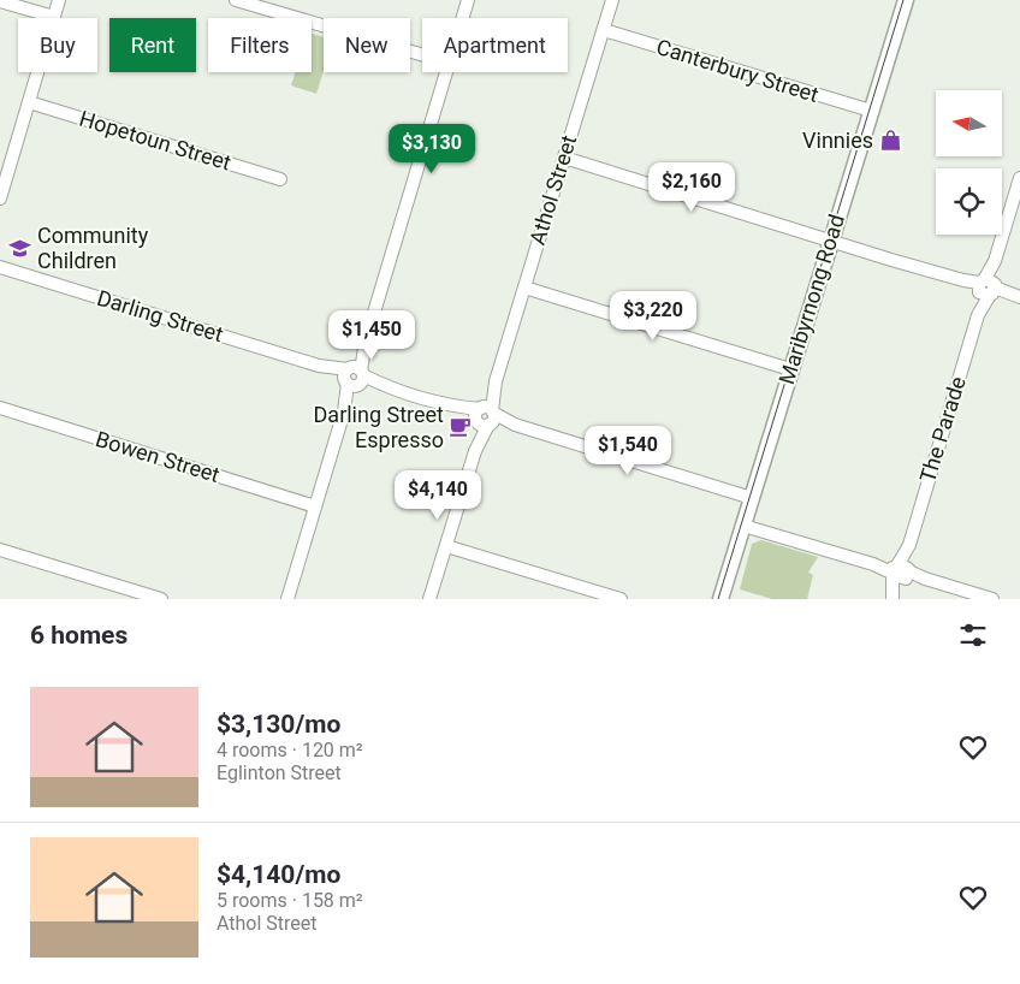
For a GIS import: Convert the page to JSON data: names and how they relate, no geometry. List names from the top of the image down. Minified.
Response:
{"streets":{"main road":["Maribyrnong Road"],"street":["Canterbury Street","Hopetoun Street","Athol Street","Darling Street","The Parade","Bowen Street"]},"crossings":[["Canterbury Street","Athol Street"],["Canterbury Street","Maribyrnong Road"],["Athol Street","Darling Street"],["Maribyrnong Road","Darling Street"]],"places":{"shop":["Vinnies"],"school or university":["Community Children"],"cafe":["Darling Street Espresso"]},"north":"left","page":{"chip":["Buy","Rent","Filters","New","Apartment"],"price":["$3,130","$2,160","$3,220","$1,450","$1,540","$4,140"],"heading":"6 homes","list":[{"name":"$3,130/mo","note":"4 rooms · 120 m² · Eglinton Street"},{"name":"$4,140/mo","note":"5 rooms · 158 m² · Athol Street"}]}}
